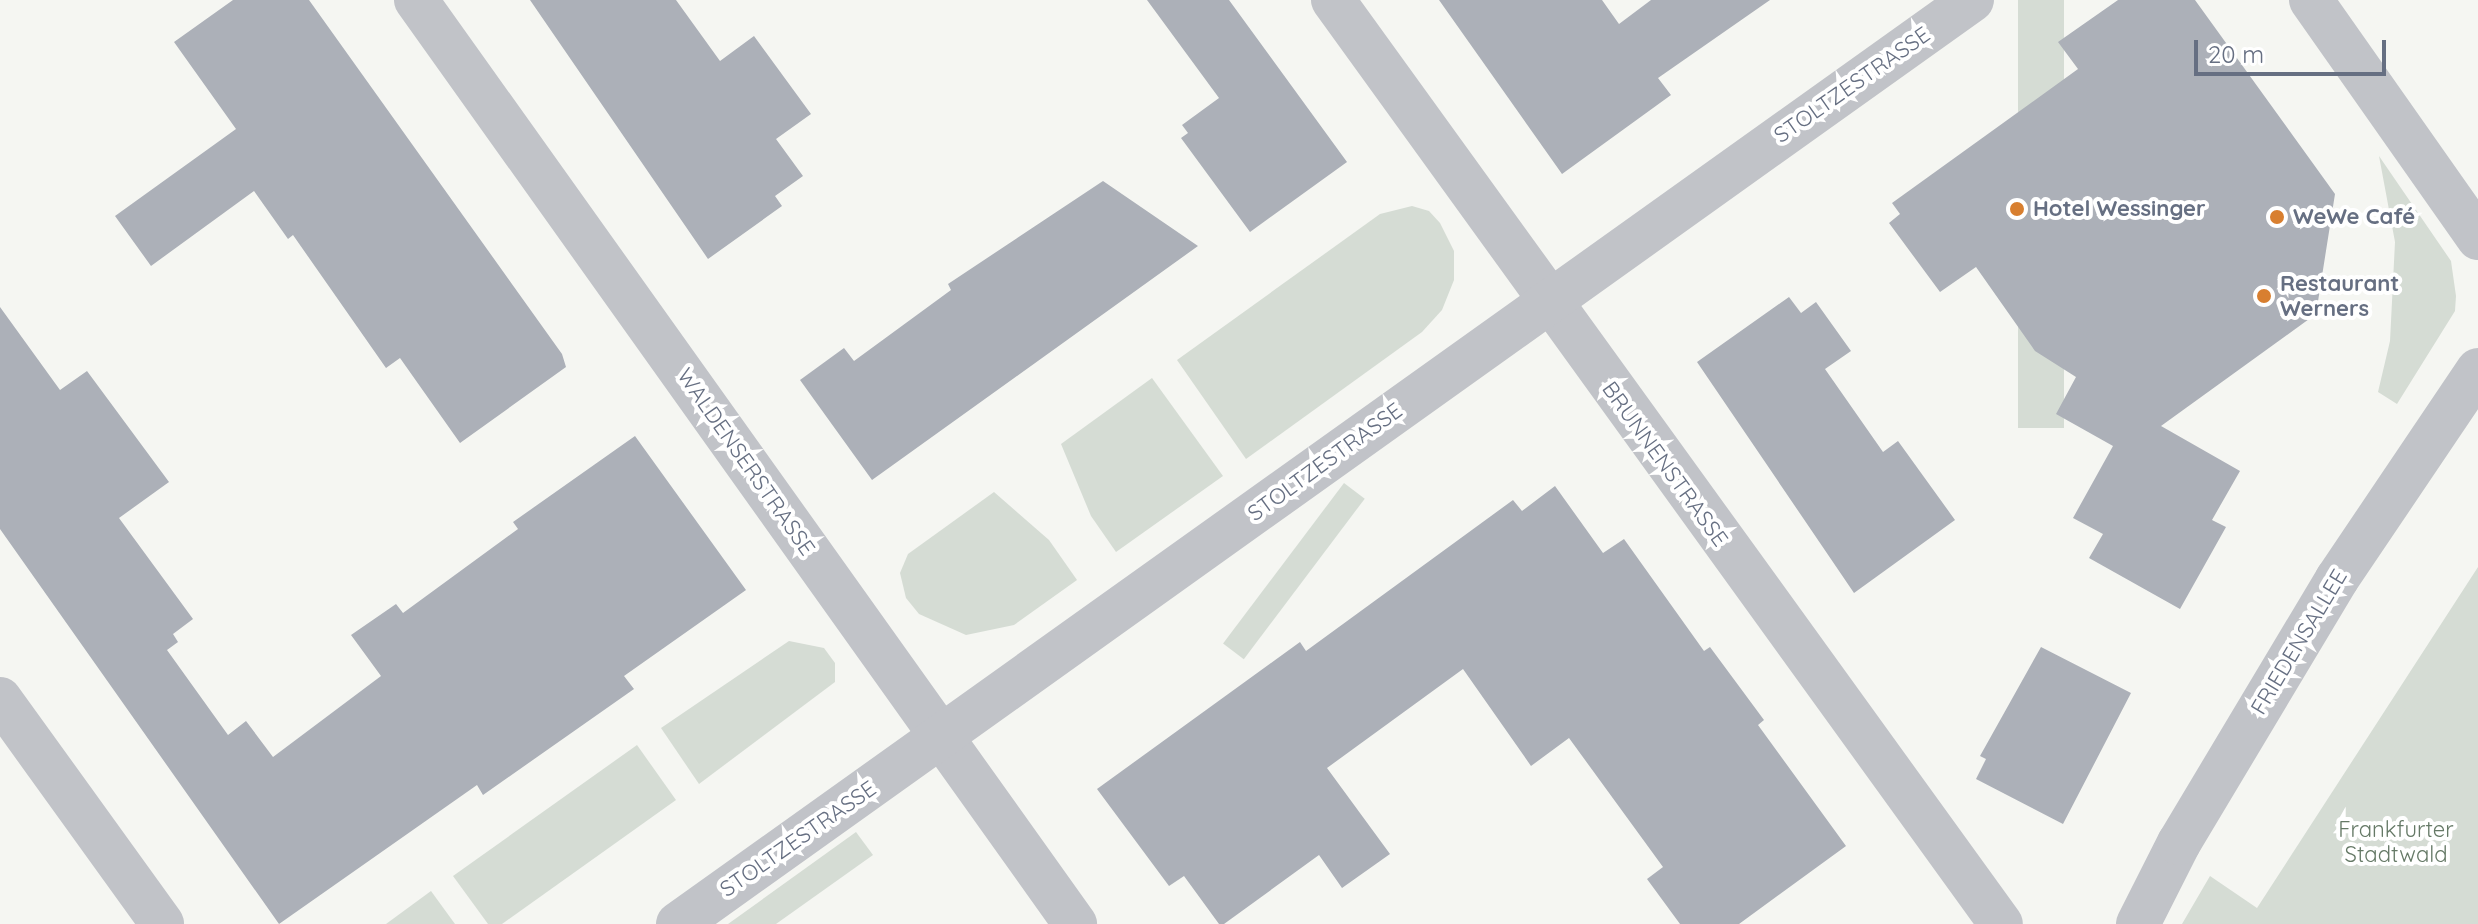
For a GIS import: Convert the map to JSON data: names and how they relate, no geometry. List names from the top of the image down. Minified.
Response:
{"streets":{"street":["STOLTZESTRASSE","WALDENSERSTRASSE","BRUNNENSTRASSE","FRIEDENSALLEE"]},"crossings":[["STOLTZESTRASSE","WALDENSERSTRASSE"],["STOLTZESTRASSE","BRUNNENSTRASSE"]],"parks":["Frankfurter Stadtwald"],"places":["Hotel Wessinger","WeWe Café","Restaurant Werners"],"scale_bar":"20 m"}
